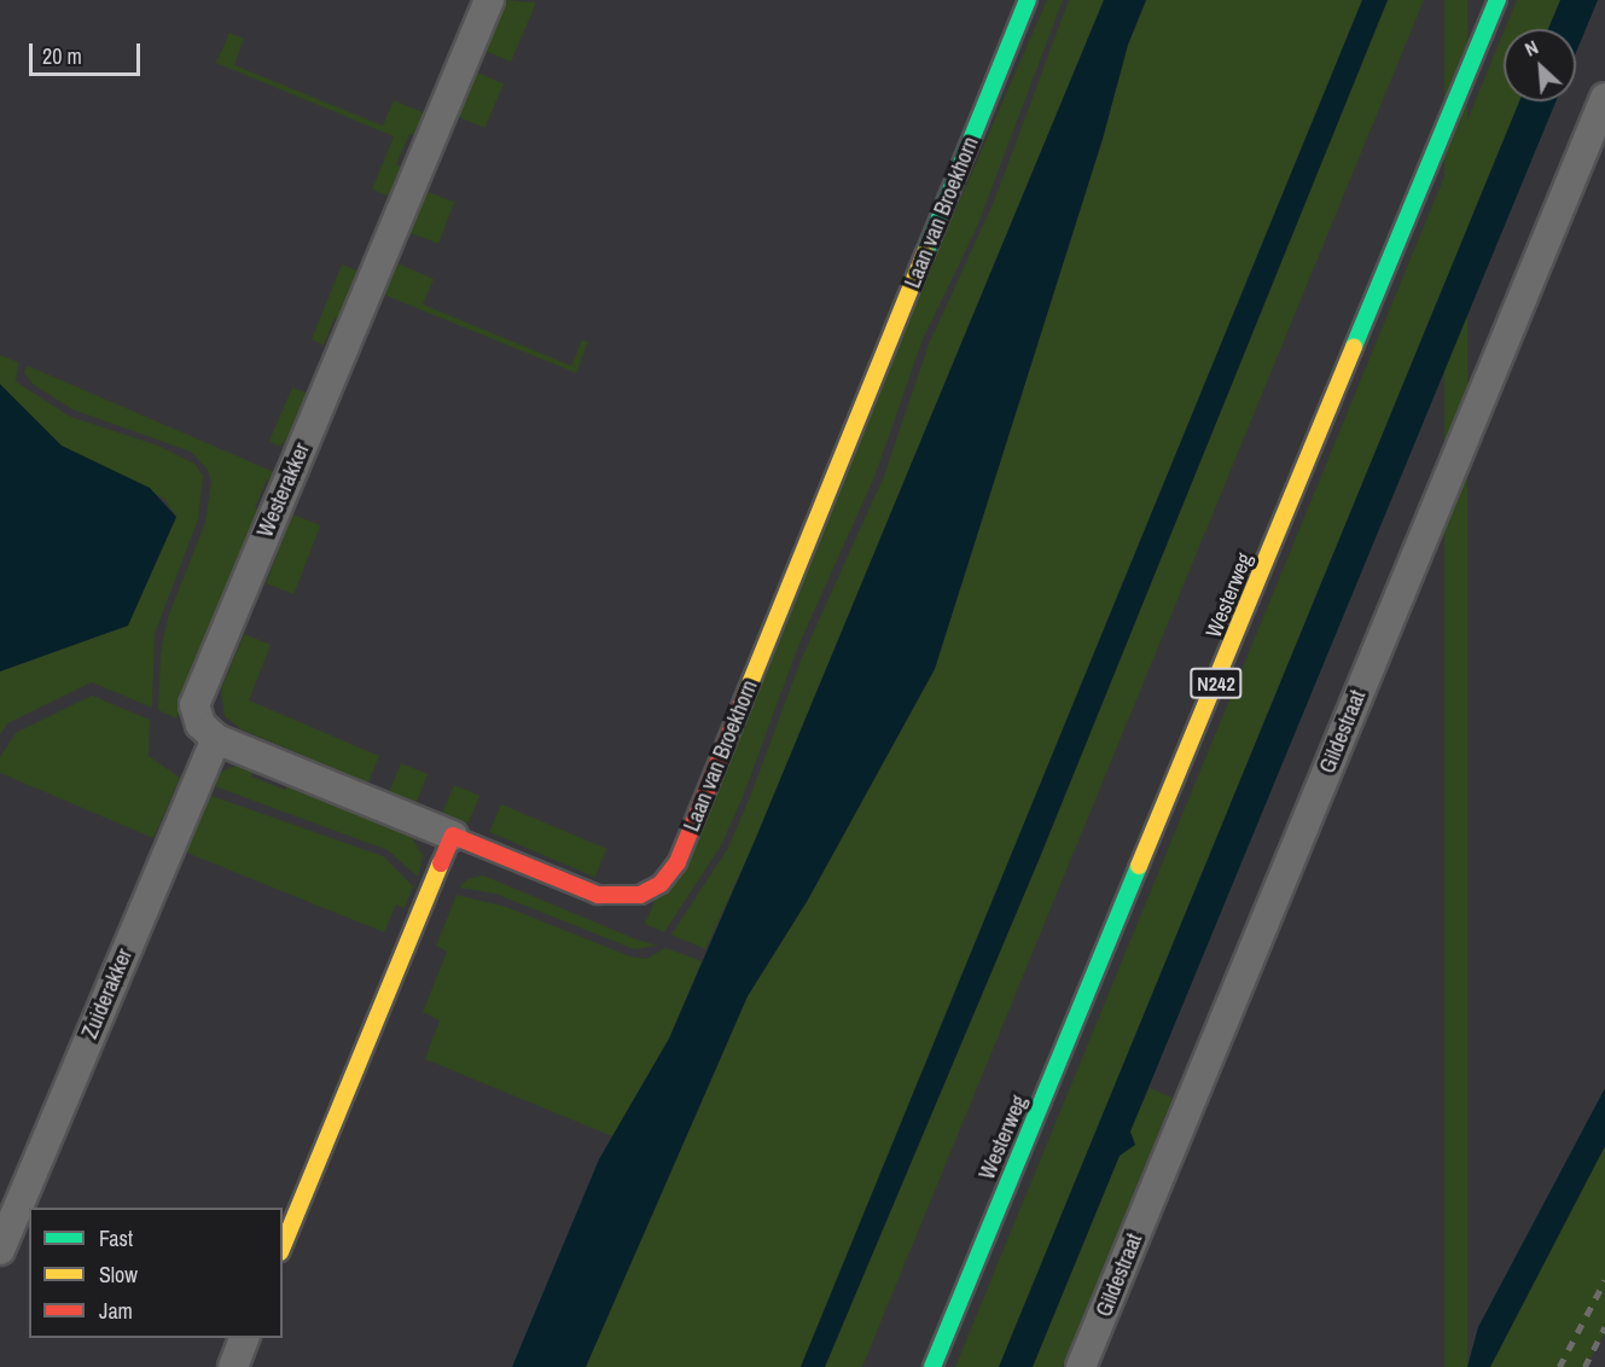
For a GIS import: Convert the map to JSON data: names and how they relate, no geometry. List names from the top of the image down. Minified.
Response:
{"streets":{"street":["Laan van Broekhorn","Westerakker","Westerweg","N242","Gildestraat","Zuiderakker"]},"crossings":[["Westerakker","Zuiderakker"]],"legend":["Fast","Slow","Jam"],"scale_bar":"20 m","north":"top left"}
